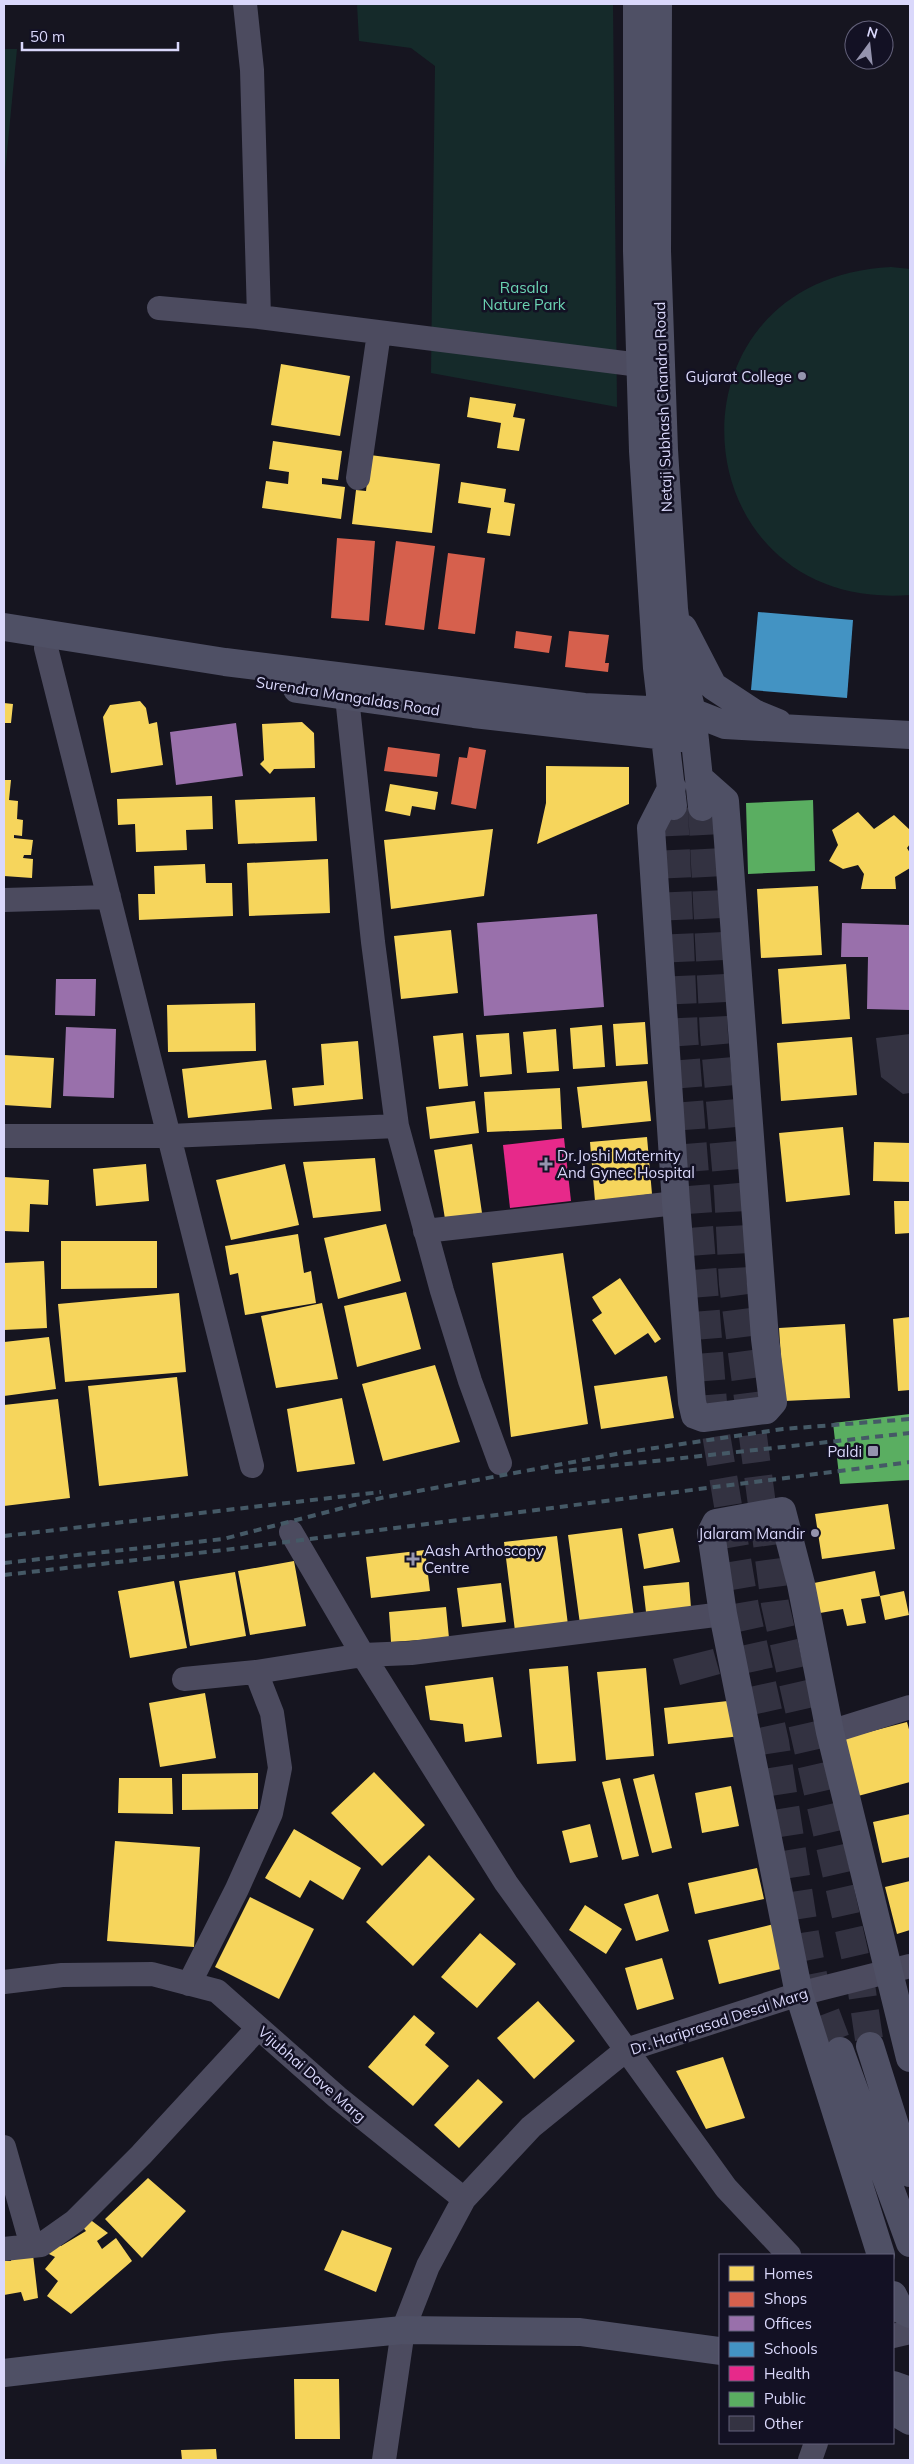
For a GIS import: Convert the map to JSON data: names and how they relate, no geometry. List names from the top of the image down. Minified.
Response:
{"streets":{"street":["Netaji Subhash Chandra Road","Surendra Mangaldas Road","Dr. Hariprasad Desai Marg","Vijubhai Dave Marg"]},"crossings":[["Netaji Subhash Chandra Road","Surendra Mangaldas Road"],["Dr. Hariprasad Desai Marg","Vijubhai Dave Marg"]],"parks":["Rasala Nature Park"],"places":{"other":["Gujarat College","Jalaram Mandir"],"health":["Dr.Joshi Maternity And Gynec Hospital","Aash Arthoscopy Centre"],"transit":["Paldi"]},"legend":["Homes","Shops","Offices","Schools","Health","Public","Other"],"scale_bar":"50 m","north":"top"}
